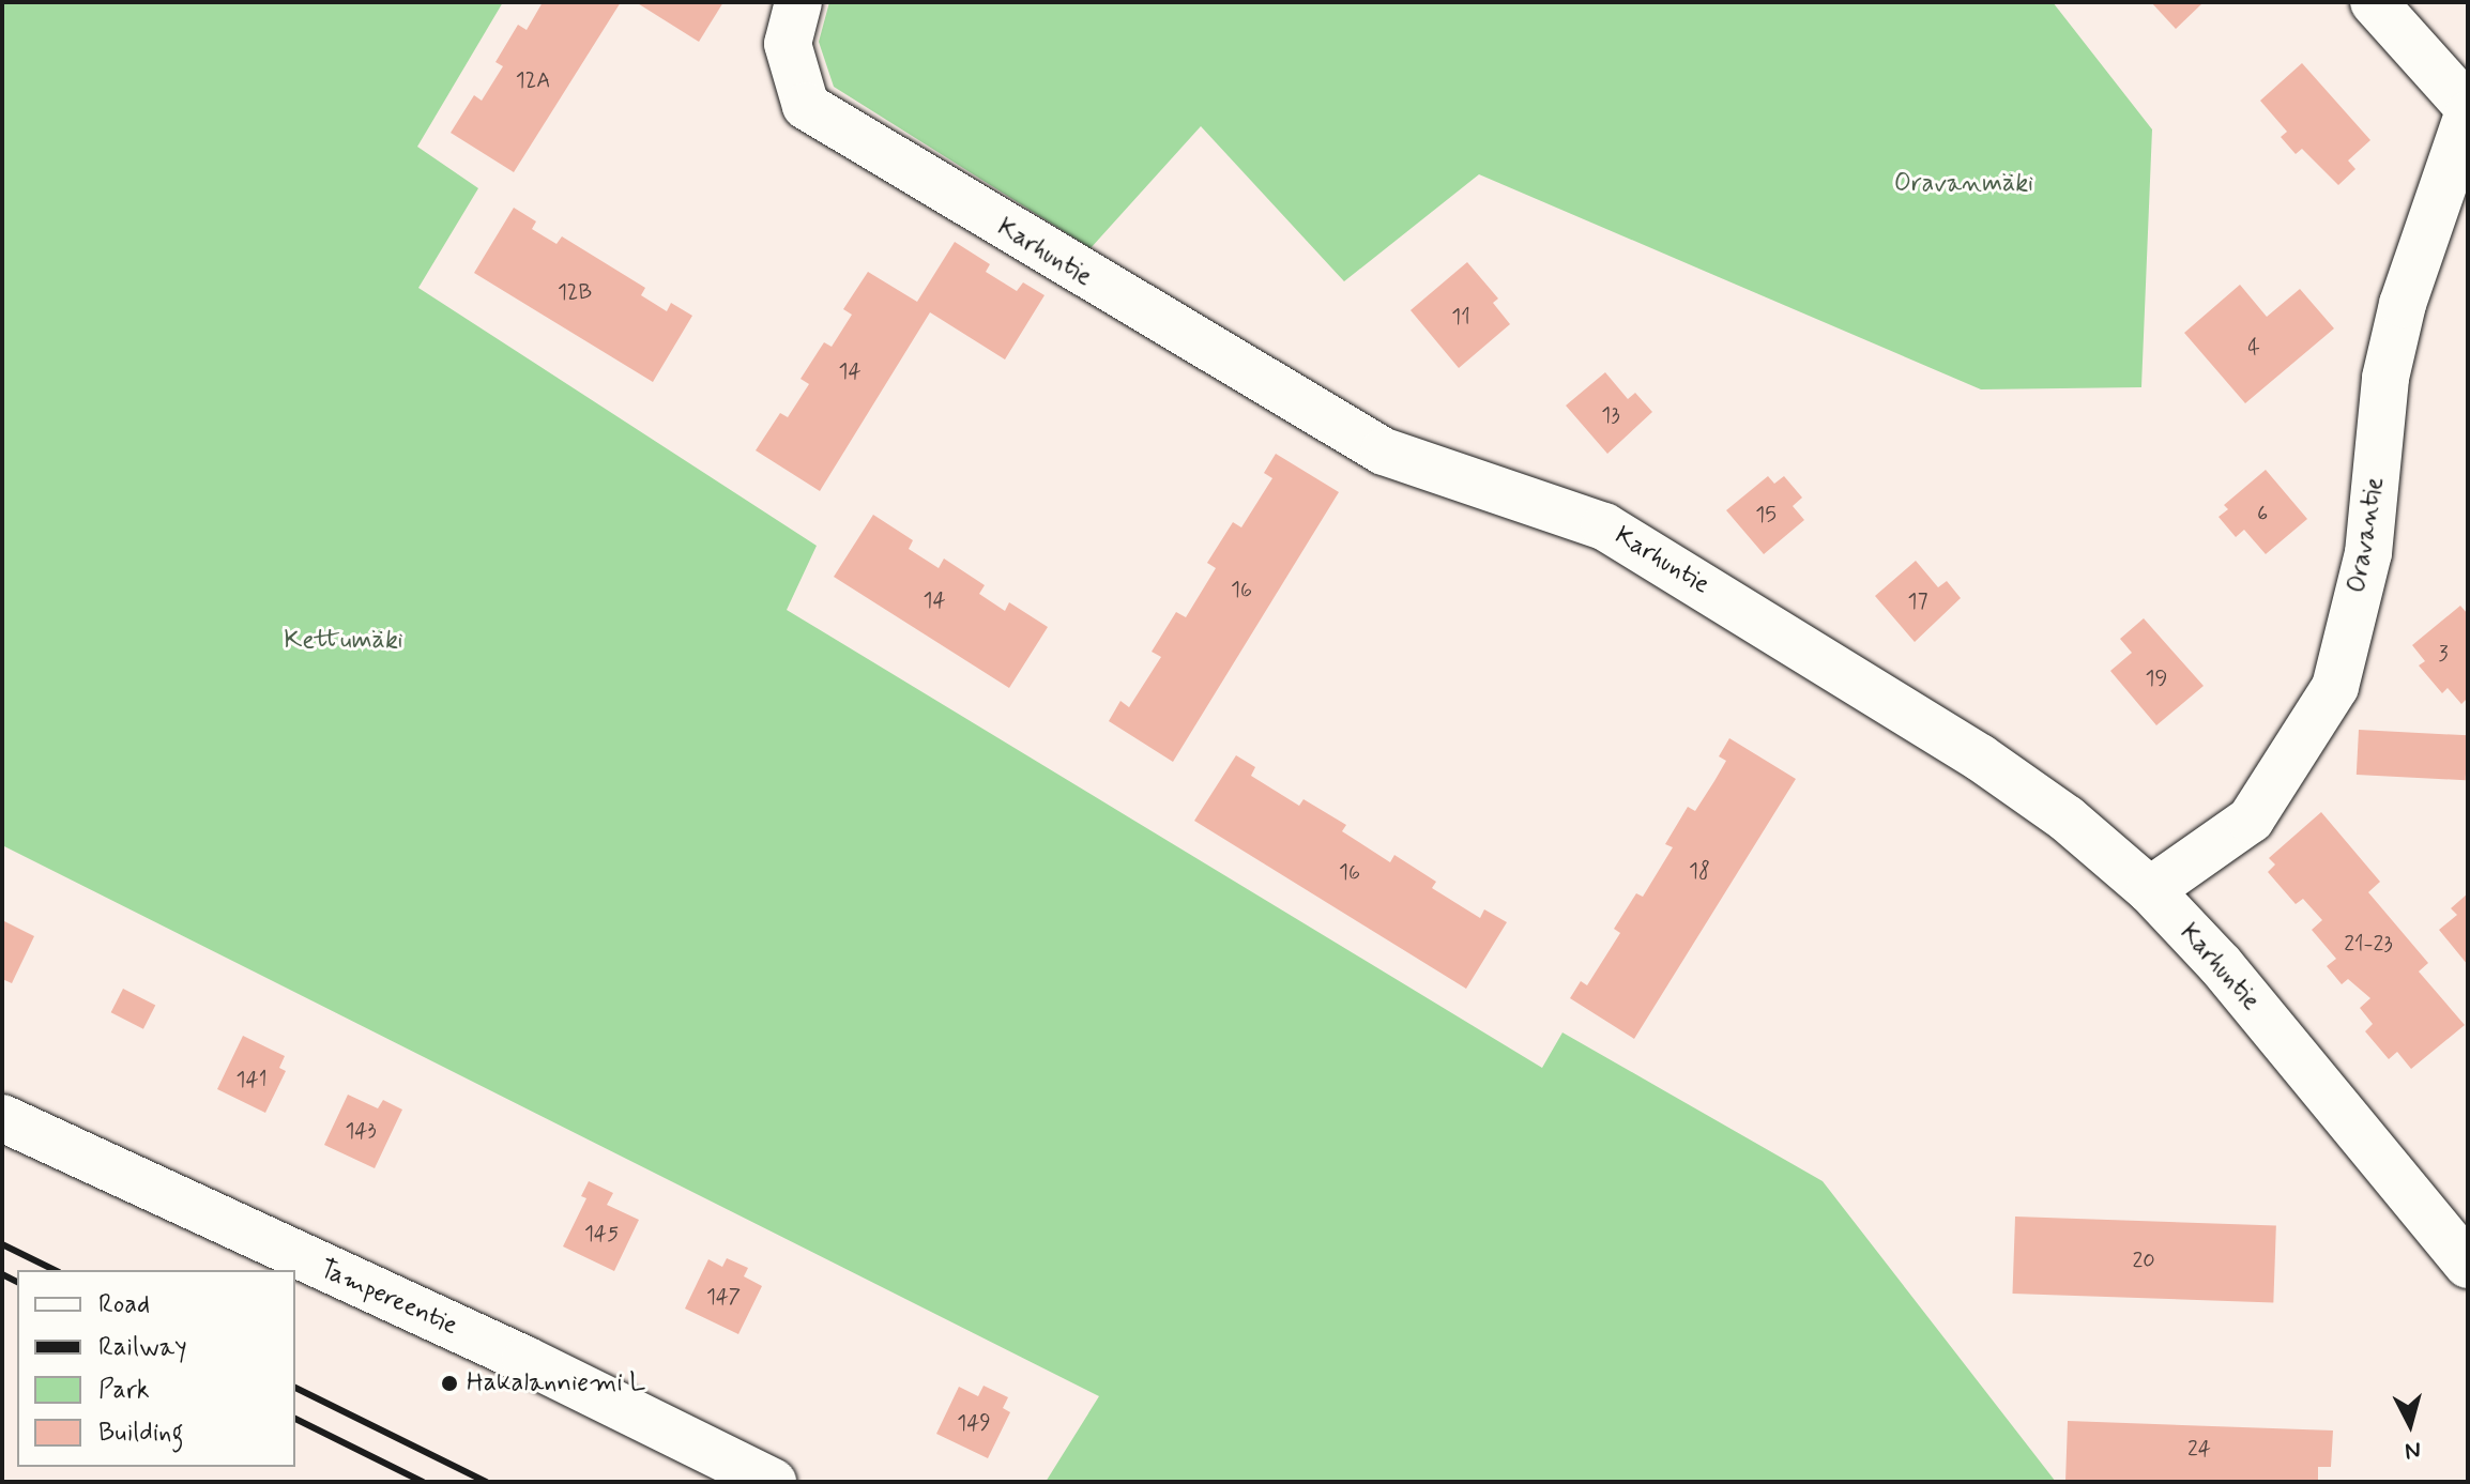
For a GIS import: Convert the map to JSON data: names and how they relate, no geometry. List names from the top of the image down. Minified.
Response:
{"streets":{"street":["Karhuntie","Oravantie","Tampereentie"]},"crossings":[["Karhuntie","Oravantie"]],"parks":["Oravanmäki","Kettumäki"],"places":["Hakalanniemi L"],"house_numbers":["12A","12B","11","4","14","13","6","15","16","14","17","3","19","18","16","21-23","141","143","145","20","147","149","24"],"legend":["Road","Railway","Park","Building"],"north":"bottom"}
